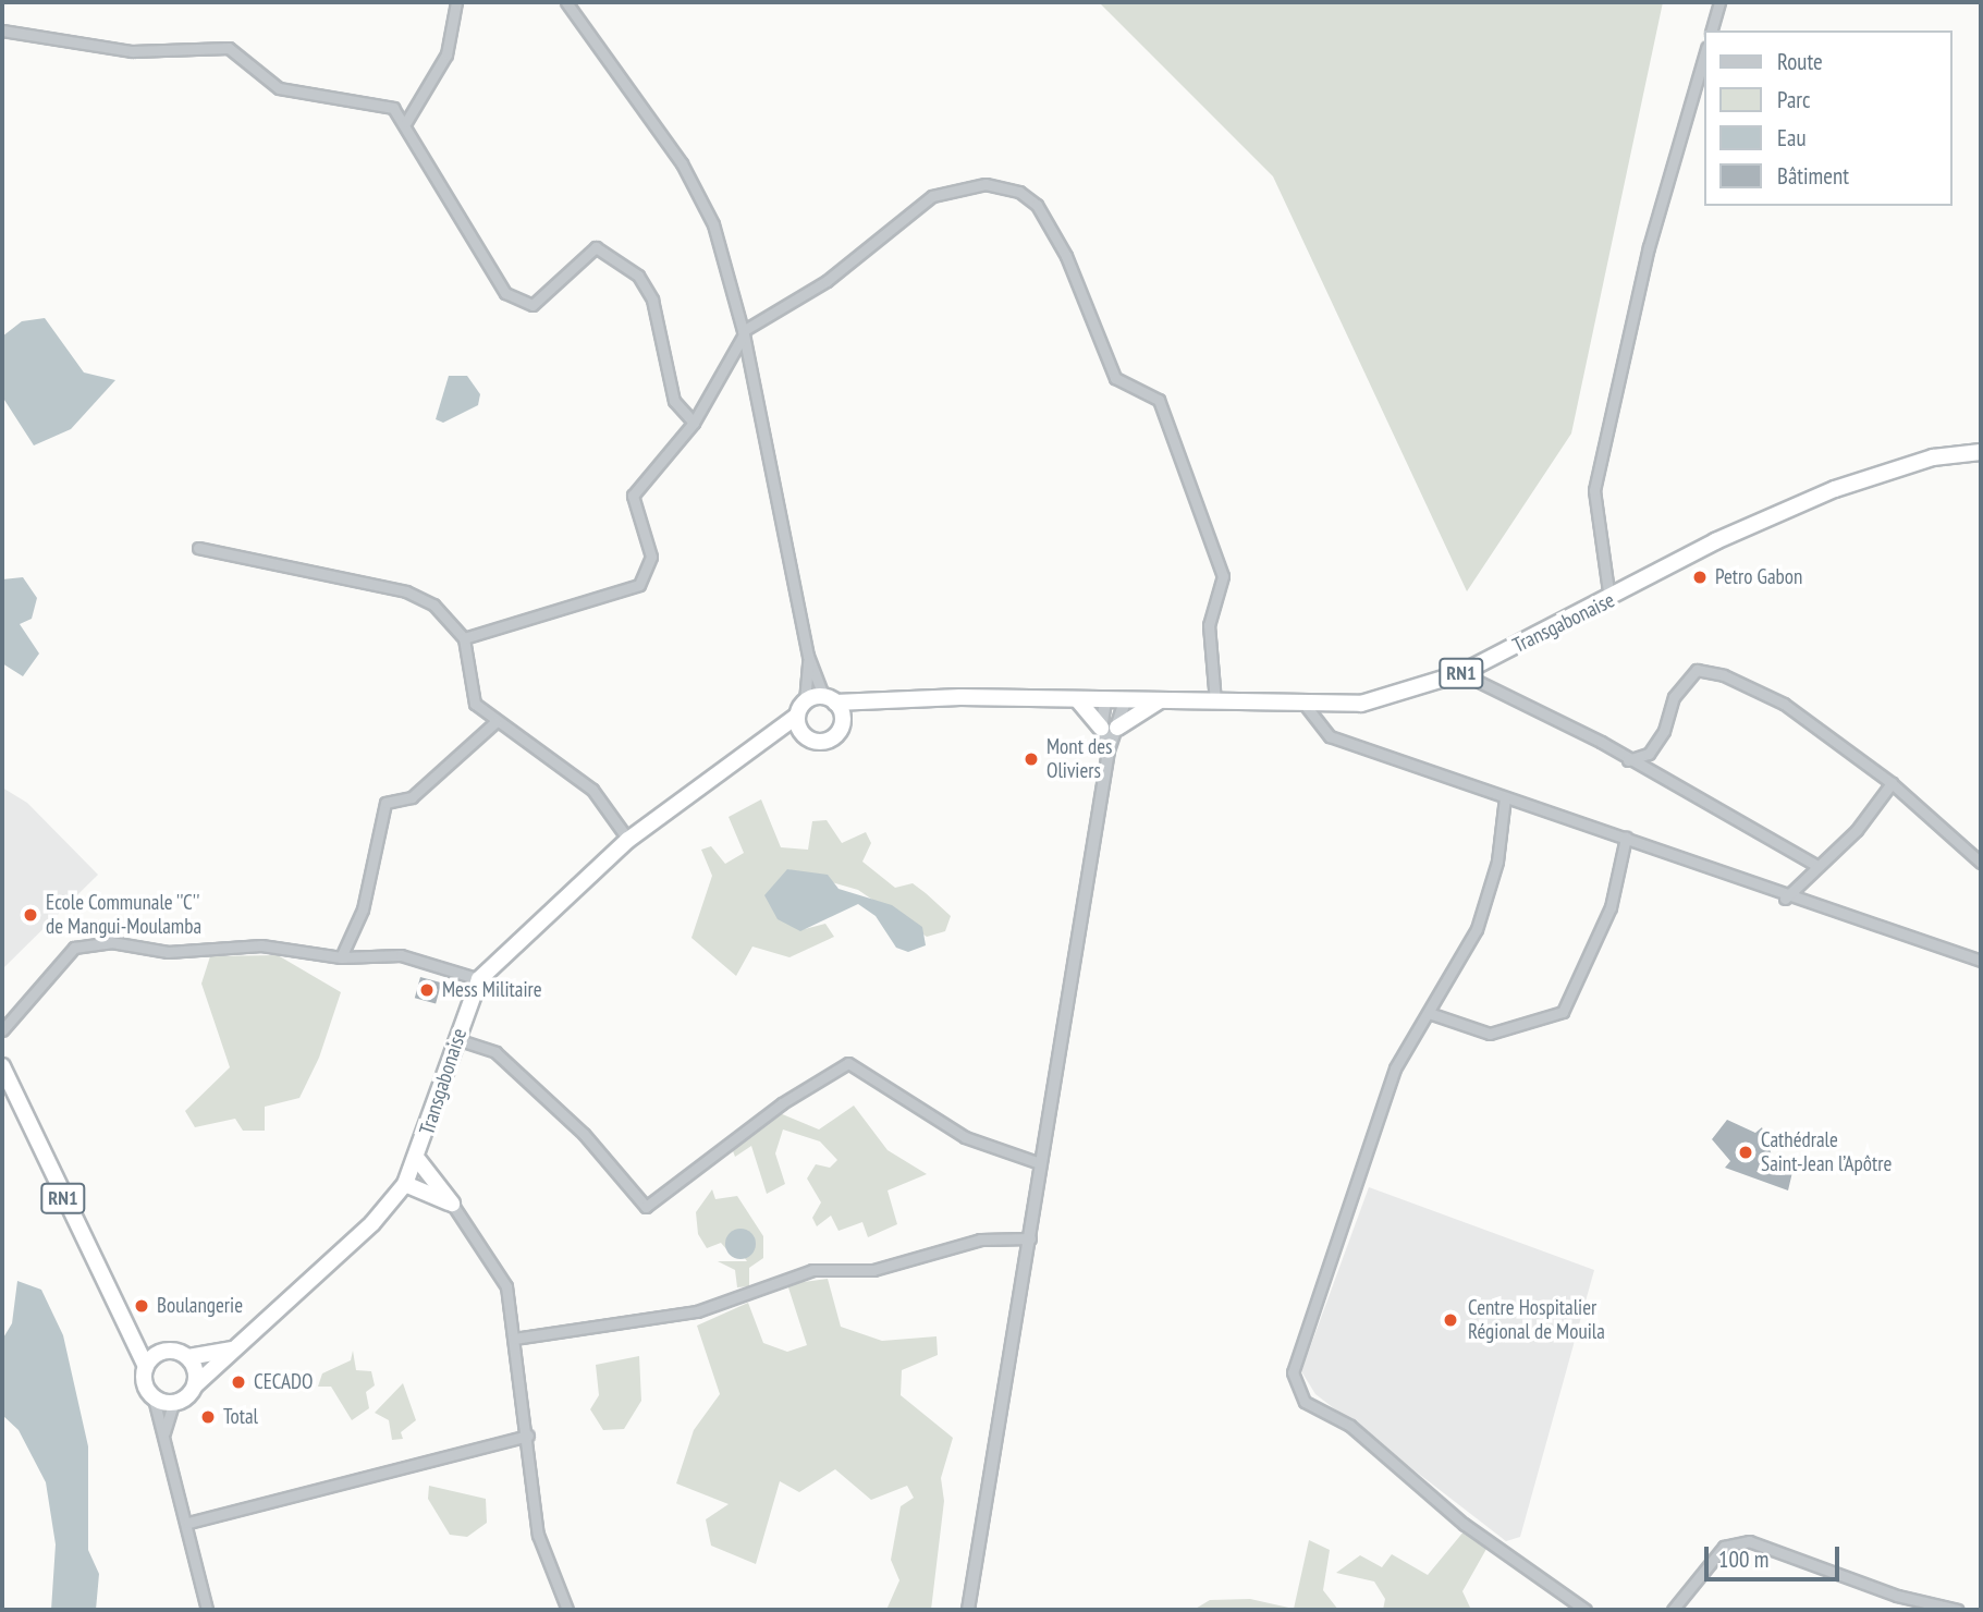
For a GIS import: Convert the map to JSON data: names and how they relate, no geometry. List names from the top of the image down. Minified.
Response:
{"streets":{"highway":["Transgabonaise","RN1"]},"crossings":[["Transgabonaise","RN1"]],"places":["Petro Gabon","Mont des Oliviers","Ecole Communale ''C'' de Mangui-Moulamba","Mess Militaire","Cathédrale Saint-Jean l’Apôtre","Boulangerie","Centre Hospitalier Régional de Mouila","CECADO","Total"],"legend":["Route","Parc","Eau","Bâtiment"],"scale_bar":"100 m"}
